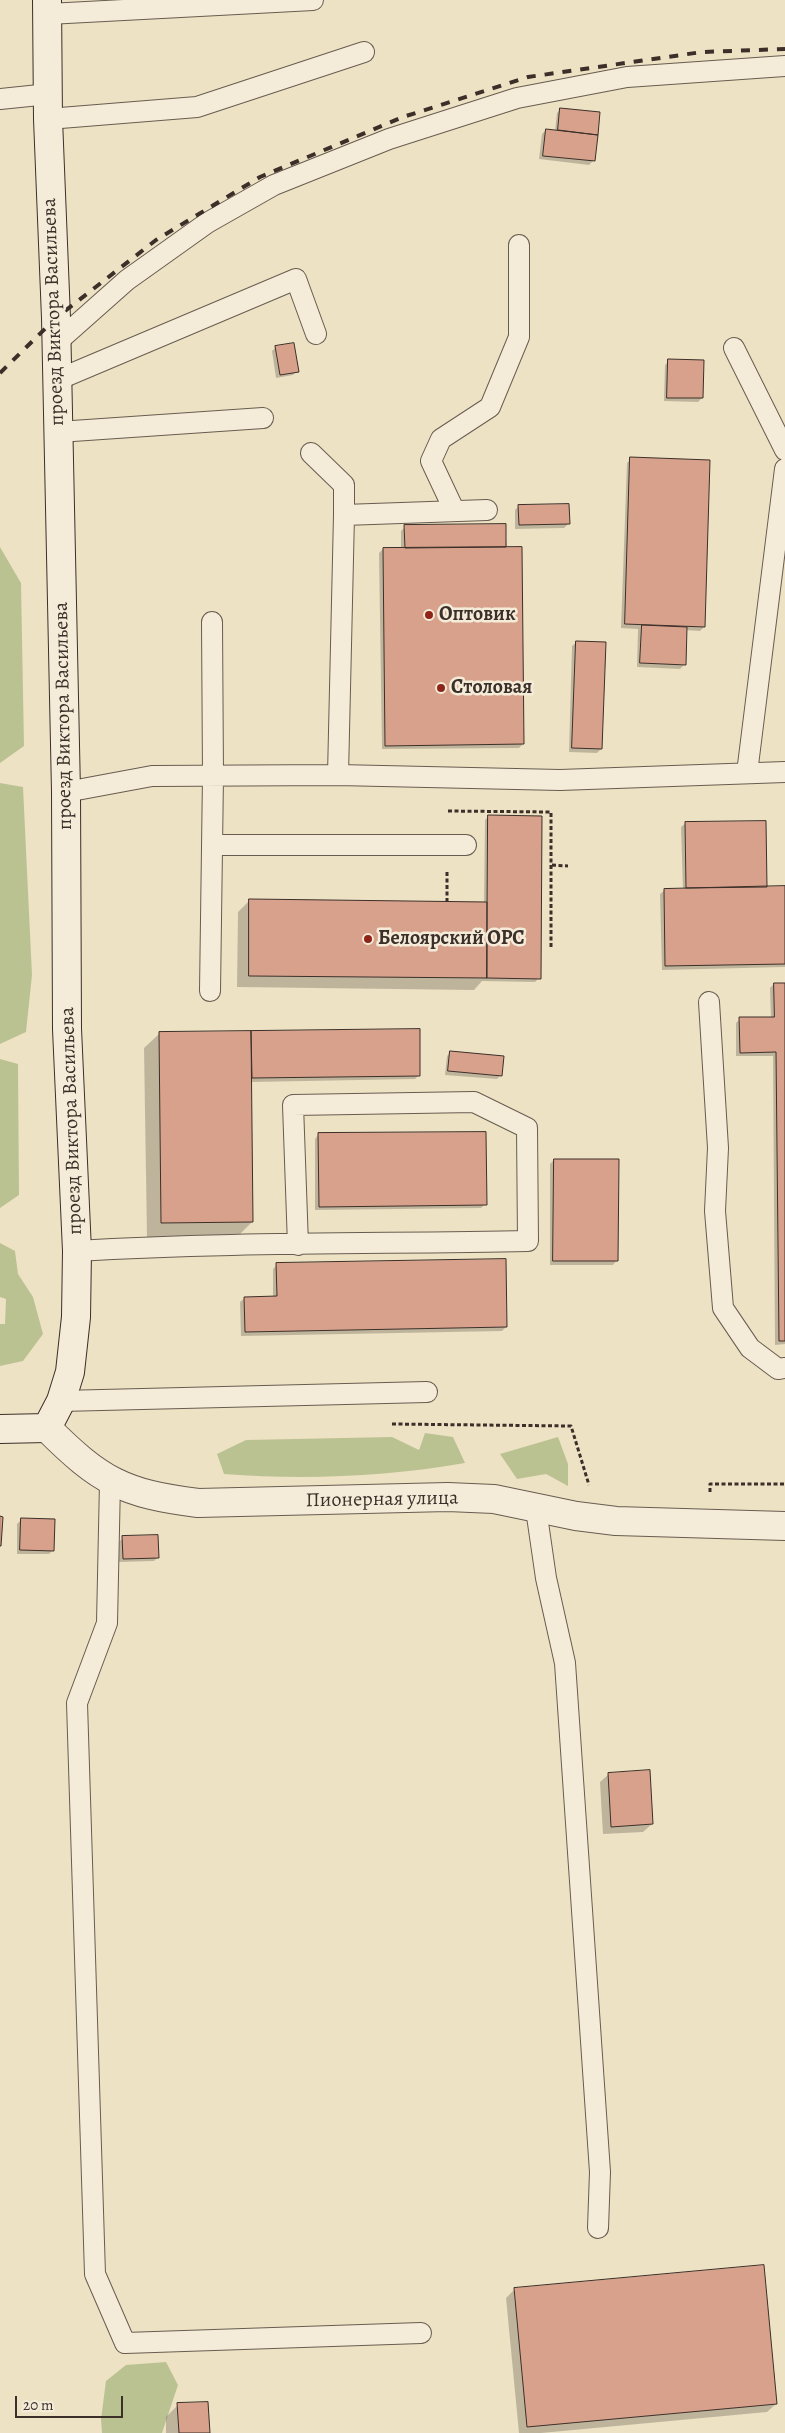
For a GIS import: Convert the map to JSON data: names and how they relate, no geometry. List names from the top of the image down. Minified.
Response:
{"streets":{"street":["проезд Виктора Васильева","Пионерная улица"]},"crossings":[["проезд Виктора Васильева","Пионерная улица"]],"places":["Оптовик","Столовая","Белоярский ОРС"],"scale_bar":"20 m"}
